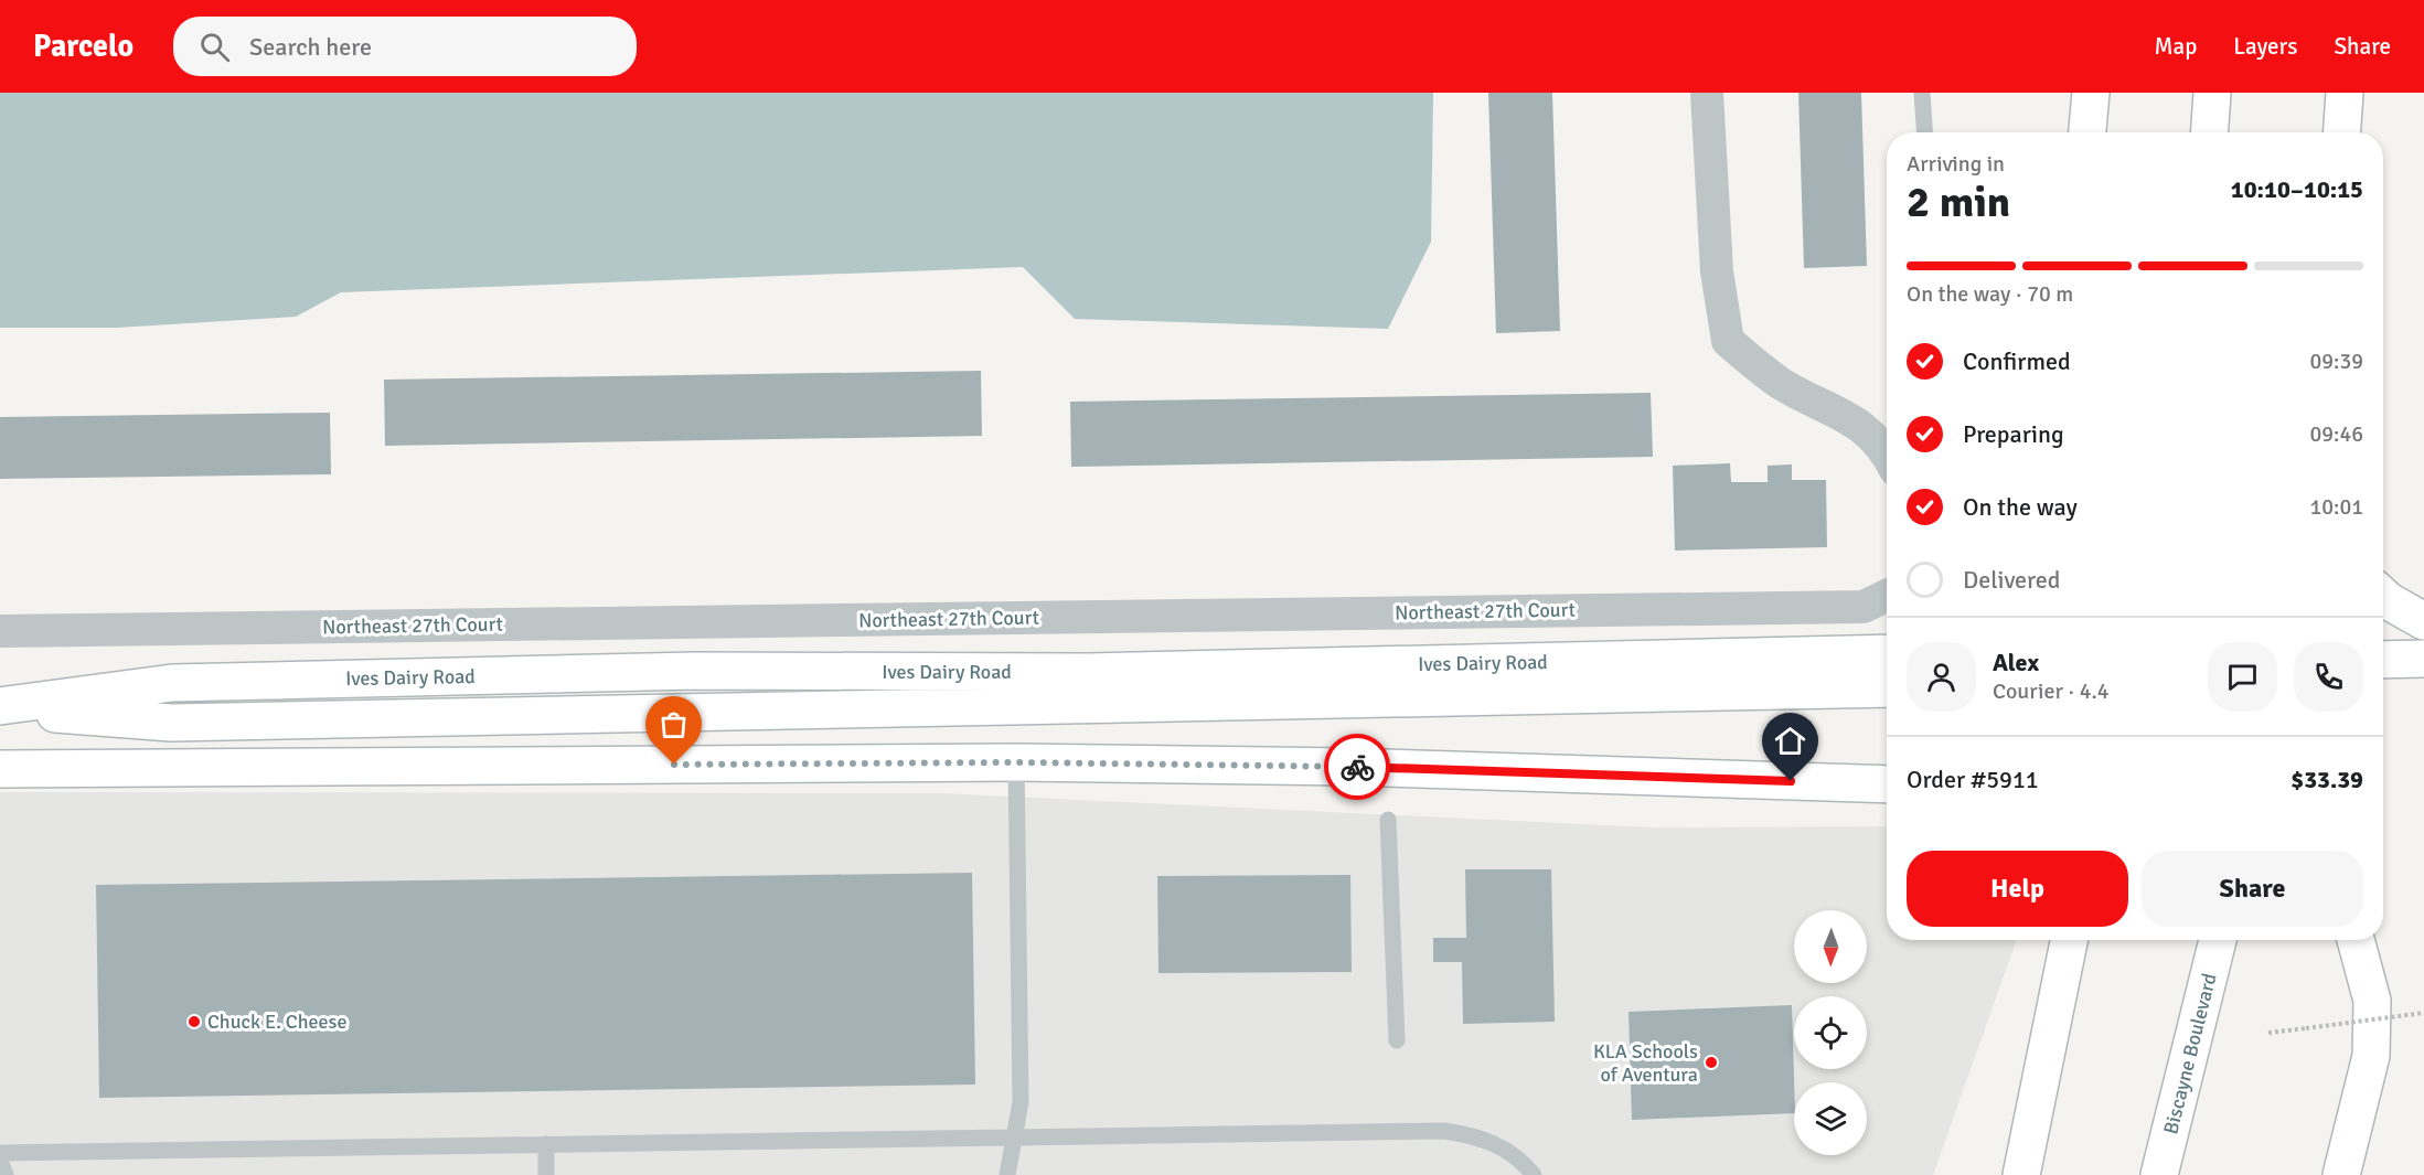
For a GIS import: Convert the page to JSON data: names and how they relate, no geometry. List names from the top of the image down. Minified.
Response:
{"streets":{"street":["Northeast 27th Court","Ives Dairy Road","Biscayne Boulevard"]},"places":["Chuck E. Cheese","KLA Schools of Aventura"],"north":"bottom","page":{"header":"Parcelo","search":"Search here","nav":["Map","Layers","Share"],"heading":["2 min","Arriving in","10:10–10:15"],"panel":["Alex","Courier · 4.4","Order #5911","$33.39"],"bar":"On the way · 70 m","list":[["Confirmed","09:39"],["Preparing","09:46"],["On the way","10:01"],"Delivered"],"buttons":["Help","Share"]}}
